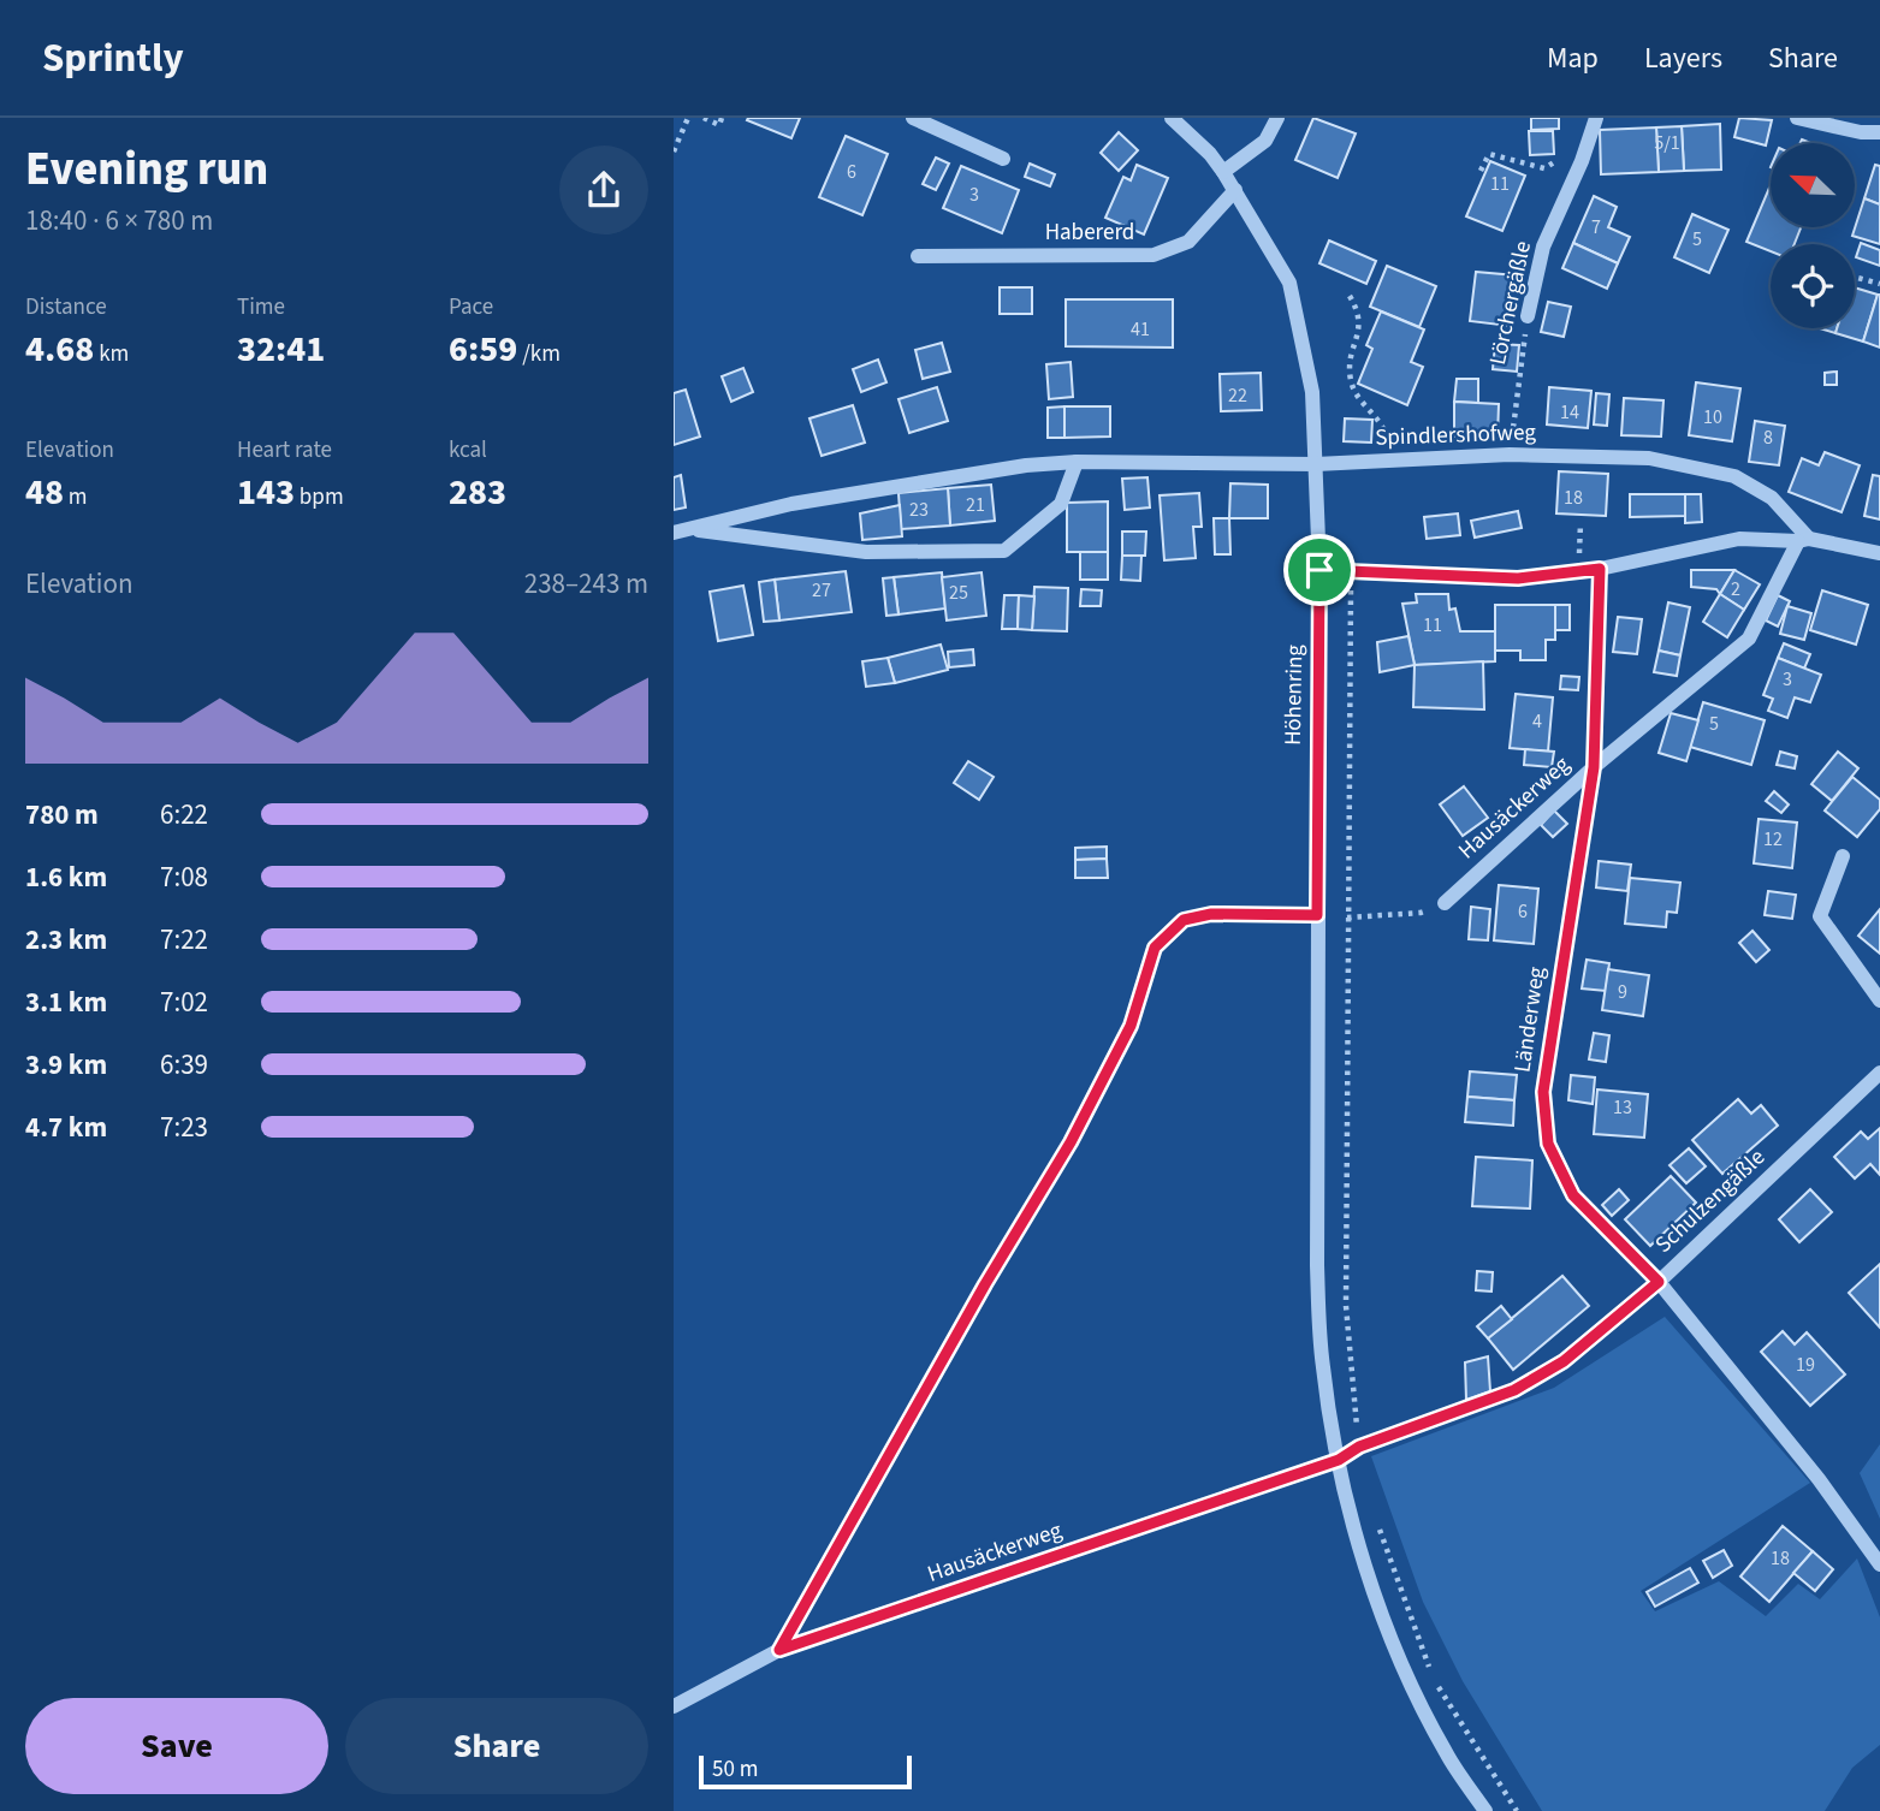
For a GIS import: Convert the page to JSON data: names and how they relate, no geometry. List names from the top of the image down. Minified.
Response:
{"streets":{"street":["Habererd","Lörchergäßle","Spindlershofweg","Höhenring","Hausäckerweg","Länderweg","Schulzengäßle"]},"crossings":[["Habererd","Höhenring"],["Lörchergäßle","Spindlershofweg"],["Spindlershofweg","Höhenring"],["Spindlershofweg","Hausäckerweg"],["Höhenring","Hausäckerweg"],["Höhenring","Schulzengäßle"],["Hausäckerweg","Länderweg"],["Hausäckerweg","Schulzengäßle"],["Länderweg","Schulzengäßle"]],"house_numbers":["5/1","6","11","3","7","5","41","22","14","10","8","18","21","23","2","27","25","11","3","4","5","12","6","9","13","19","18"],"scale_bar":"50 m","north":"top left","page":{"header":"Sprintly","nav":["Map","Layers","Share"],"heading":["Evening run","18:40 · 6 × 780 m"],"stats":[["Distance","4.68 km"],["Time","32:41"],["Pace","6:59 /km"],["Elevation","48 m"],["Heart rate","143 bpm"],["kcal","283"]],"chart":["Elevation","238–243 m"],"list":[{"name":"780 m","note":"6:22"},{"name":"1.6 km","note":"7:08"},{"name":"2.3 km","note":"7:22"},{"name":"3.1 km","note":"7:02"},{"name":"3.9 km","note":"6:39"},{"name":"4.7 km","note":"7:23"}],"buttons":["Save","Share"],"scale":"50 m"}}
